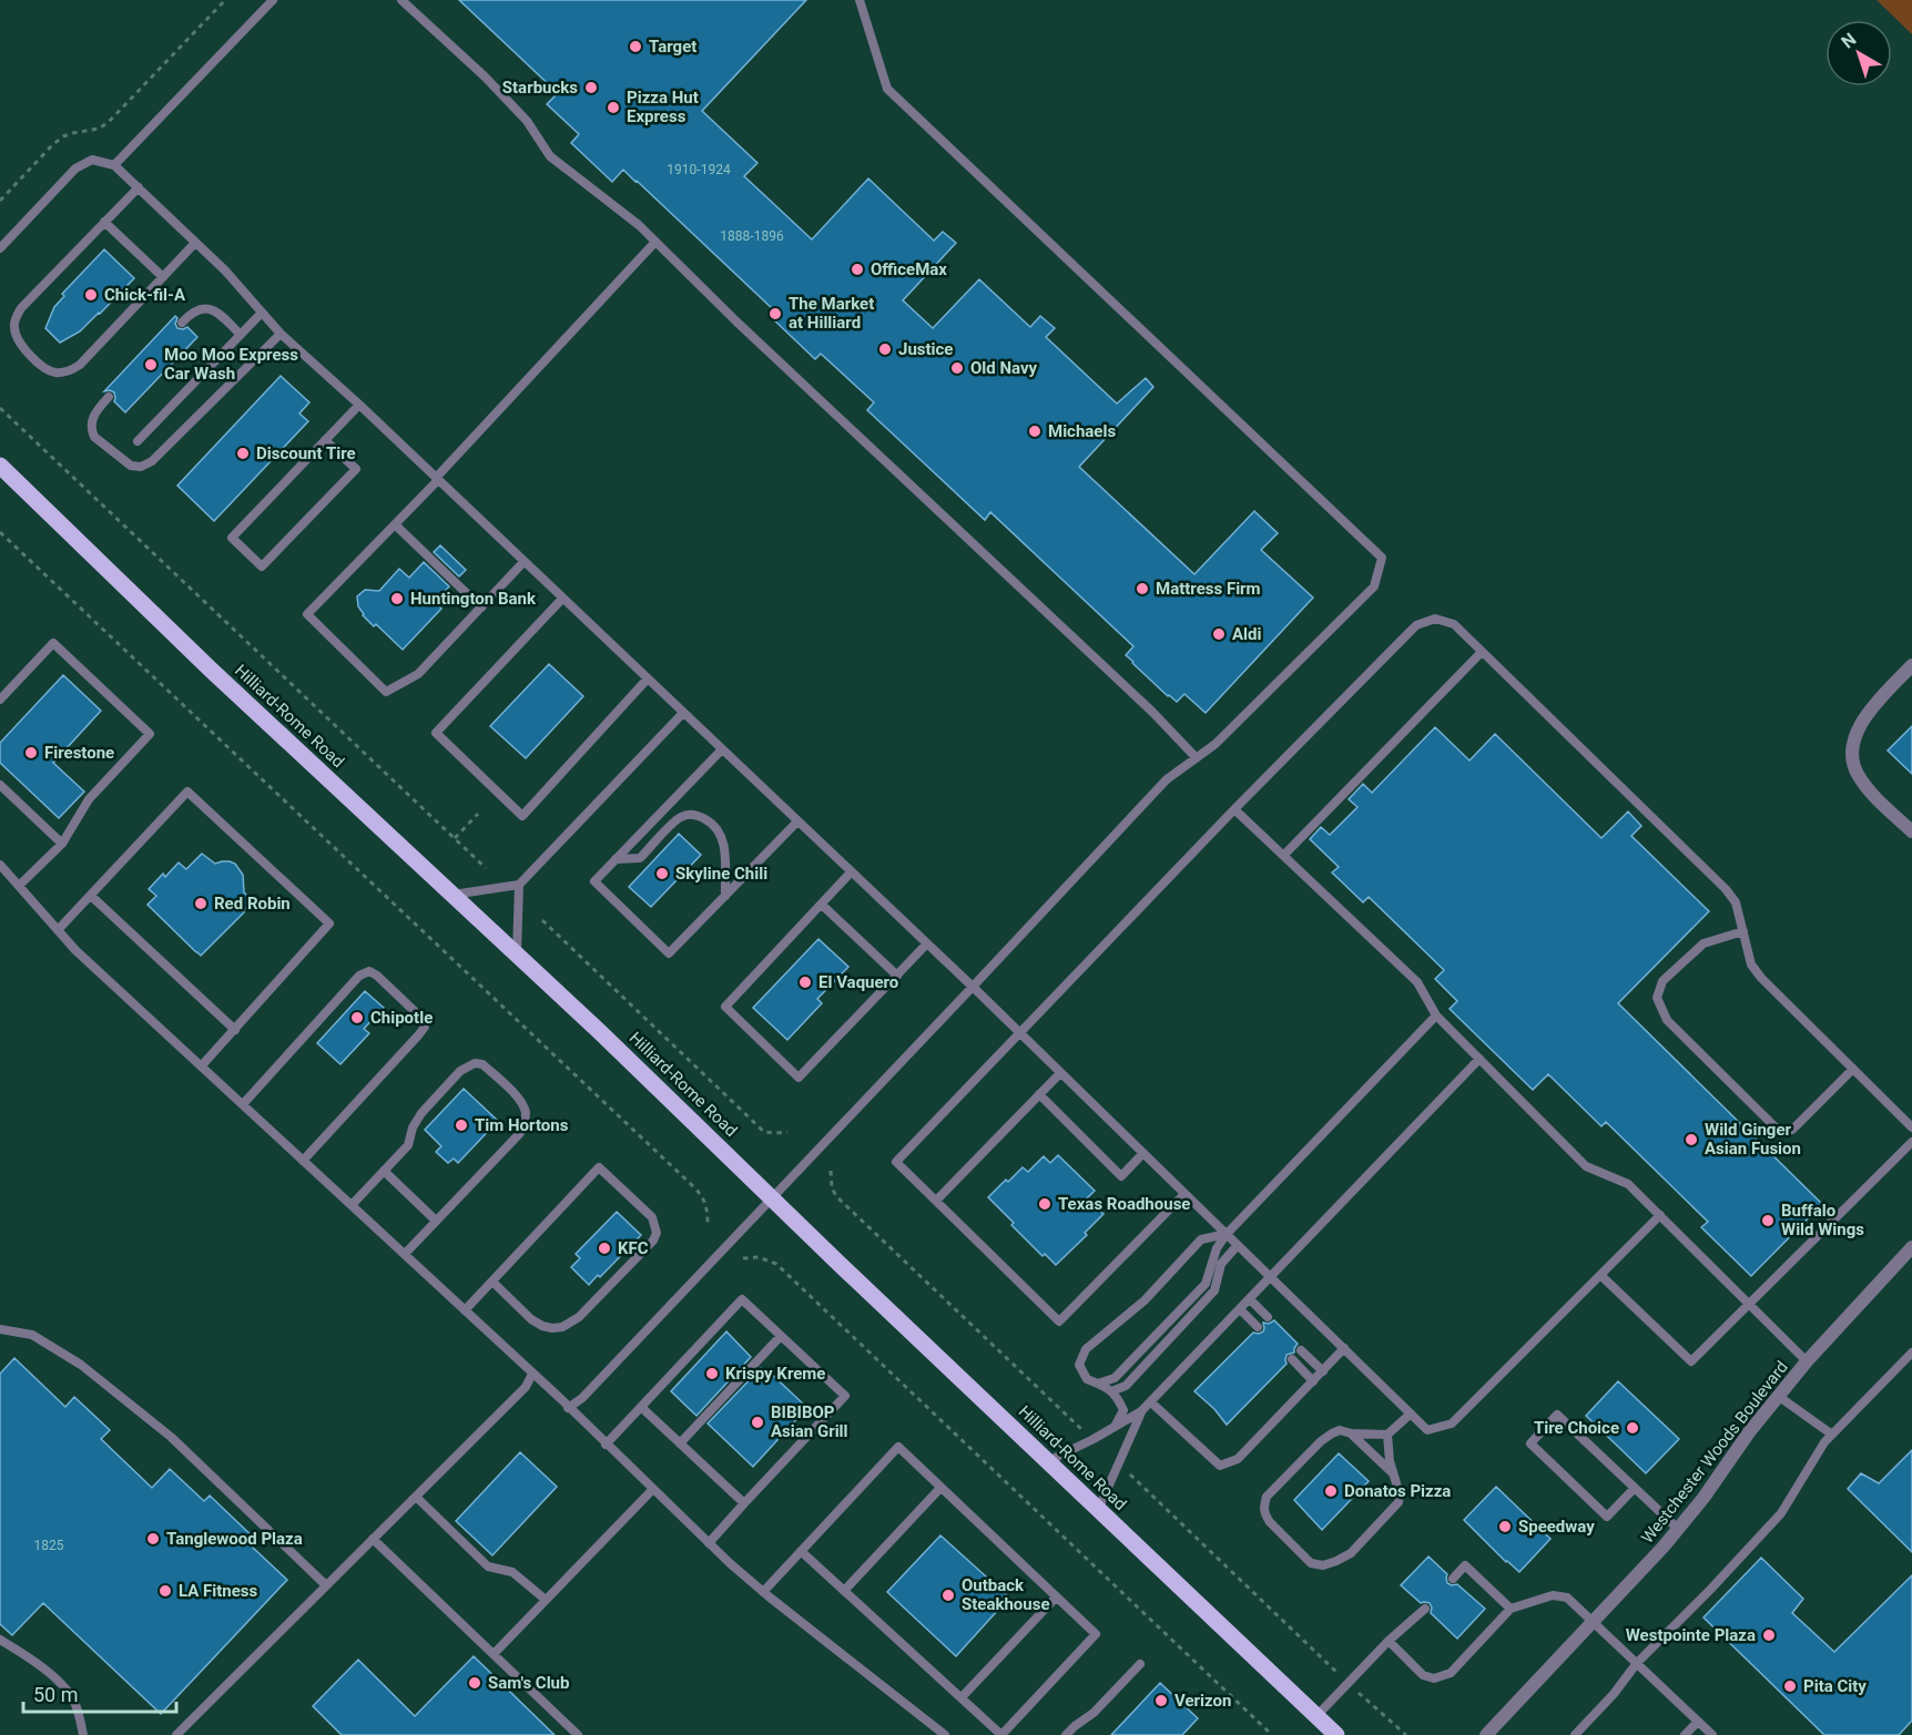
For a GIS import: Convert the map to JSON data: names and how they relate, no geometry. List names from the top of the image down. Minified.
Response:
{"streets":{"main road":["Hilliard-Rome Road"],"street":["Westchester Woods Boulevard"]},"places":["Target","Starbucks","Pizza Hut Express","OfficeMax","Chick-fil-A","The Market at Hilliard","Justice","Moo Moo Express Car Wash","Old Navy","Michaels","Discount Tire","Mattress Firm","Huntington Bank","Aldi","Firestone","Skyline Chili","Red Robin","El Vaquero","Chipotle","Tim Hortons","Wild Ginger Asian Fusion","Texas Roadhouse","Buffalo Wild Wings","KFC","Krispy Kreme","BIBIBOP Asian Grill","Tire Choice","Donatos Pizza","Speedway","Tanglewood Plaza","LA Fitness","Outback Steakhouse","Westpointe Plaza","Sam's Club","Pita City","Verizon"],"house_numbers":["1910-1924","1888-1896","1825"],"scale_bar":"50 m","north":"top left"}
